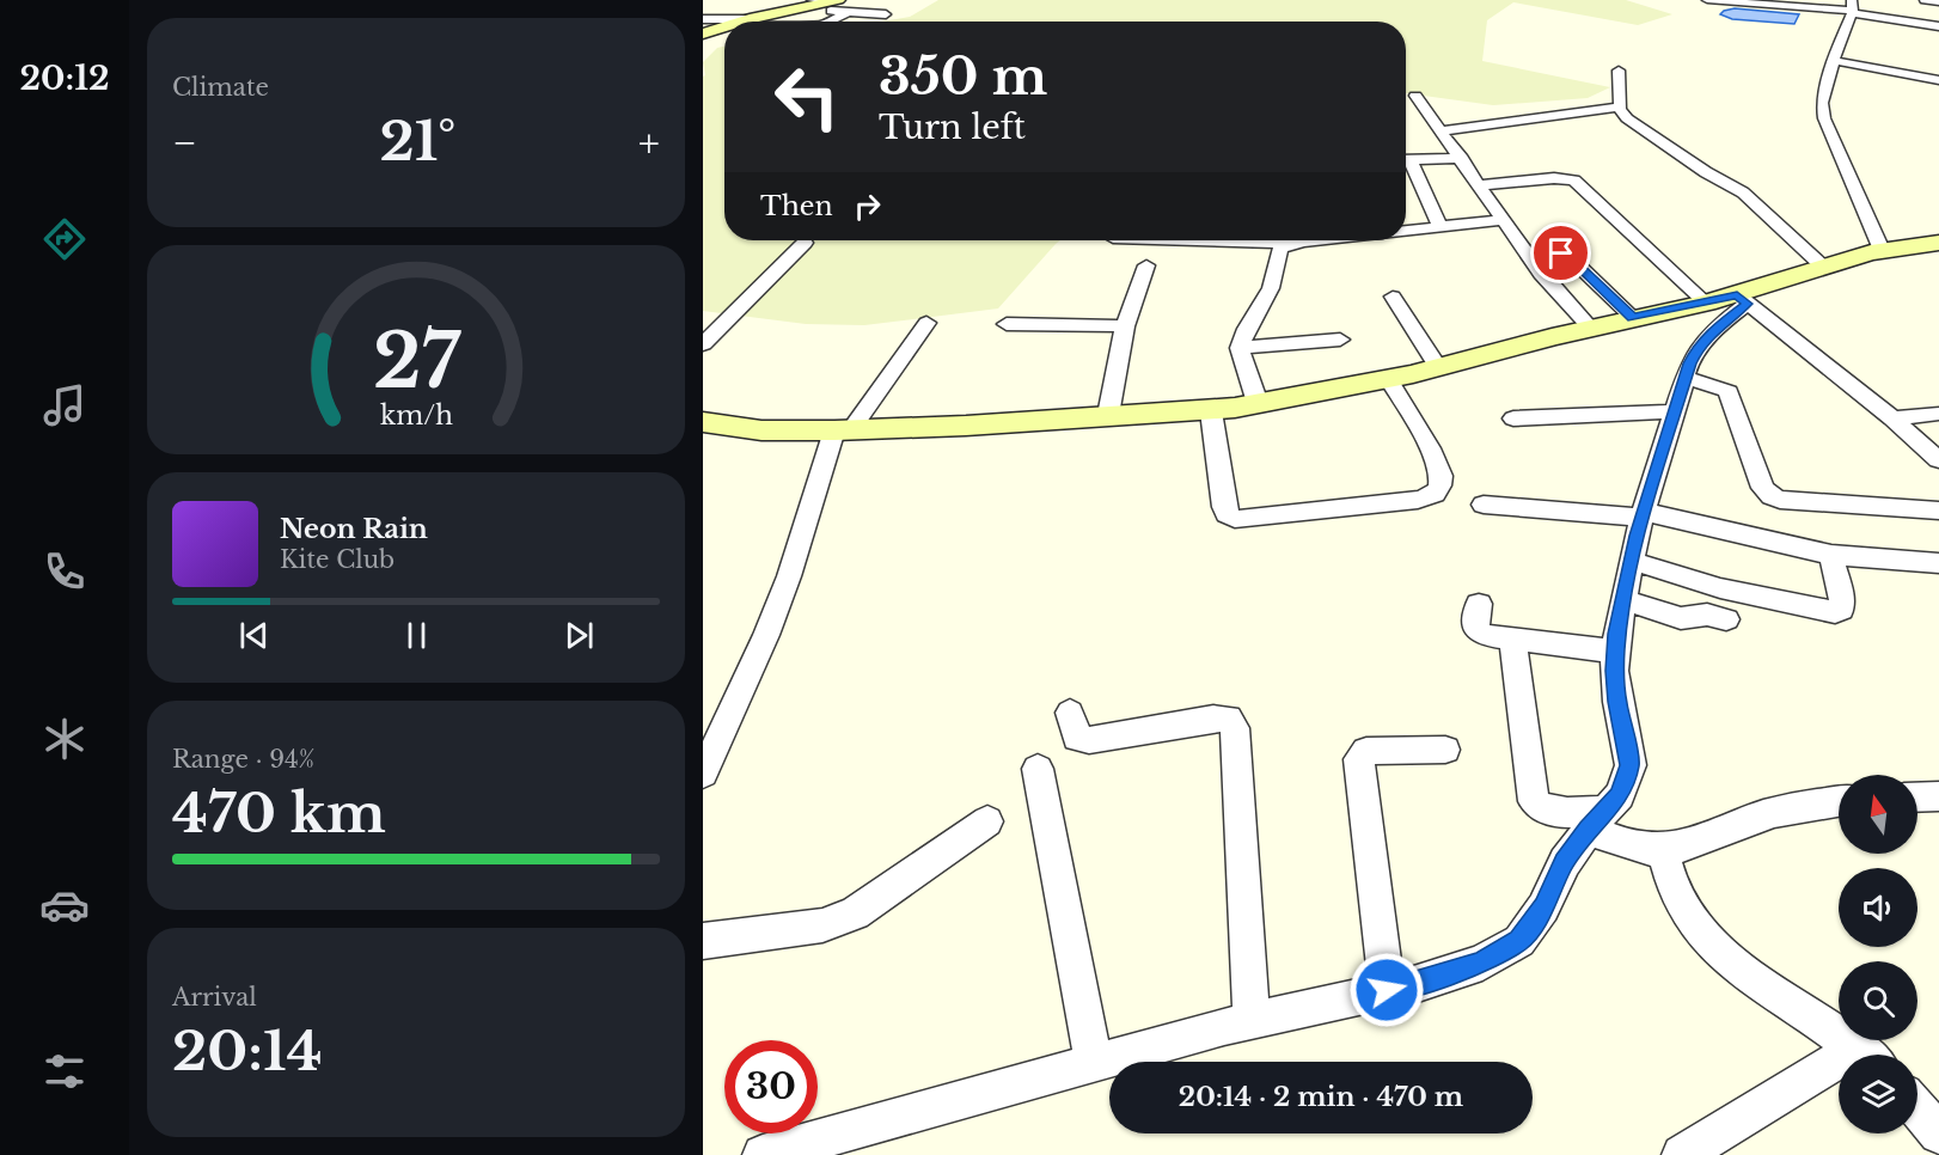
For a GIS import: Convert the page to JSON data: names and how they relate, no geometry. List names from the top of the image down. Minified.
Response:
{"north":"top","page":{"tabs":"20:12","tile":["Climate",["Range · 94%","470 km"],["Arrival","20:14"]],"turn":["350 m","Turn left"],"heat":["−","21°","+"],"then":"Then","song":["Neon Rain","Kite Club"],"limit":"30","trip":"20:14 · 2 min · 470 m","gauge":["27","km/h"]}}
